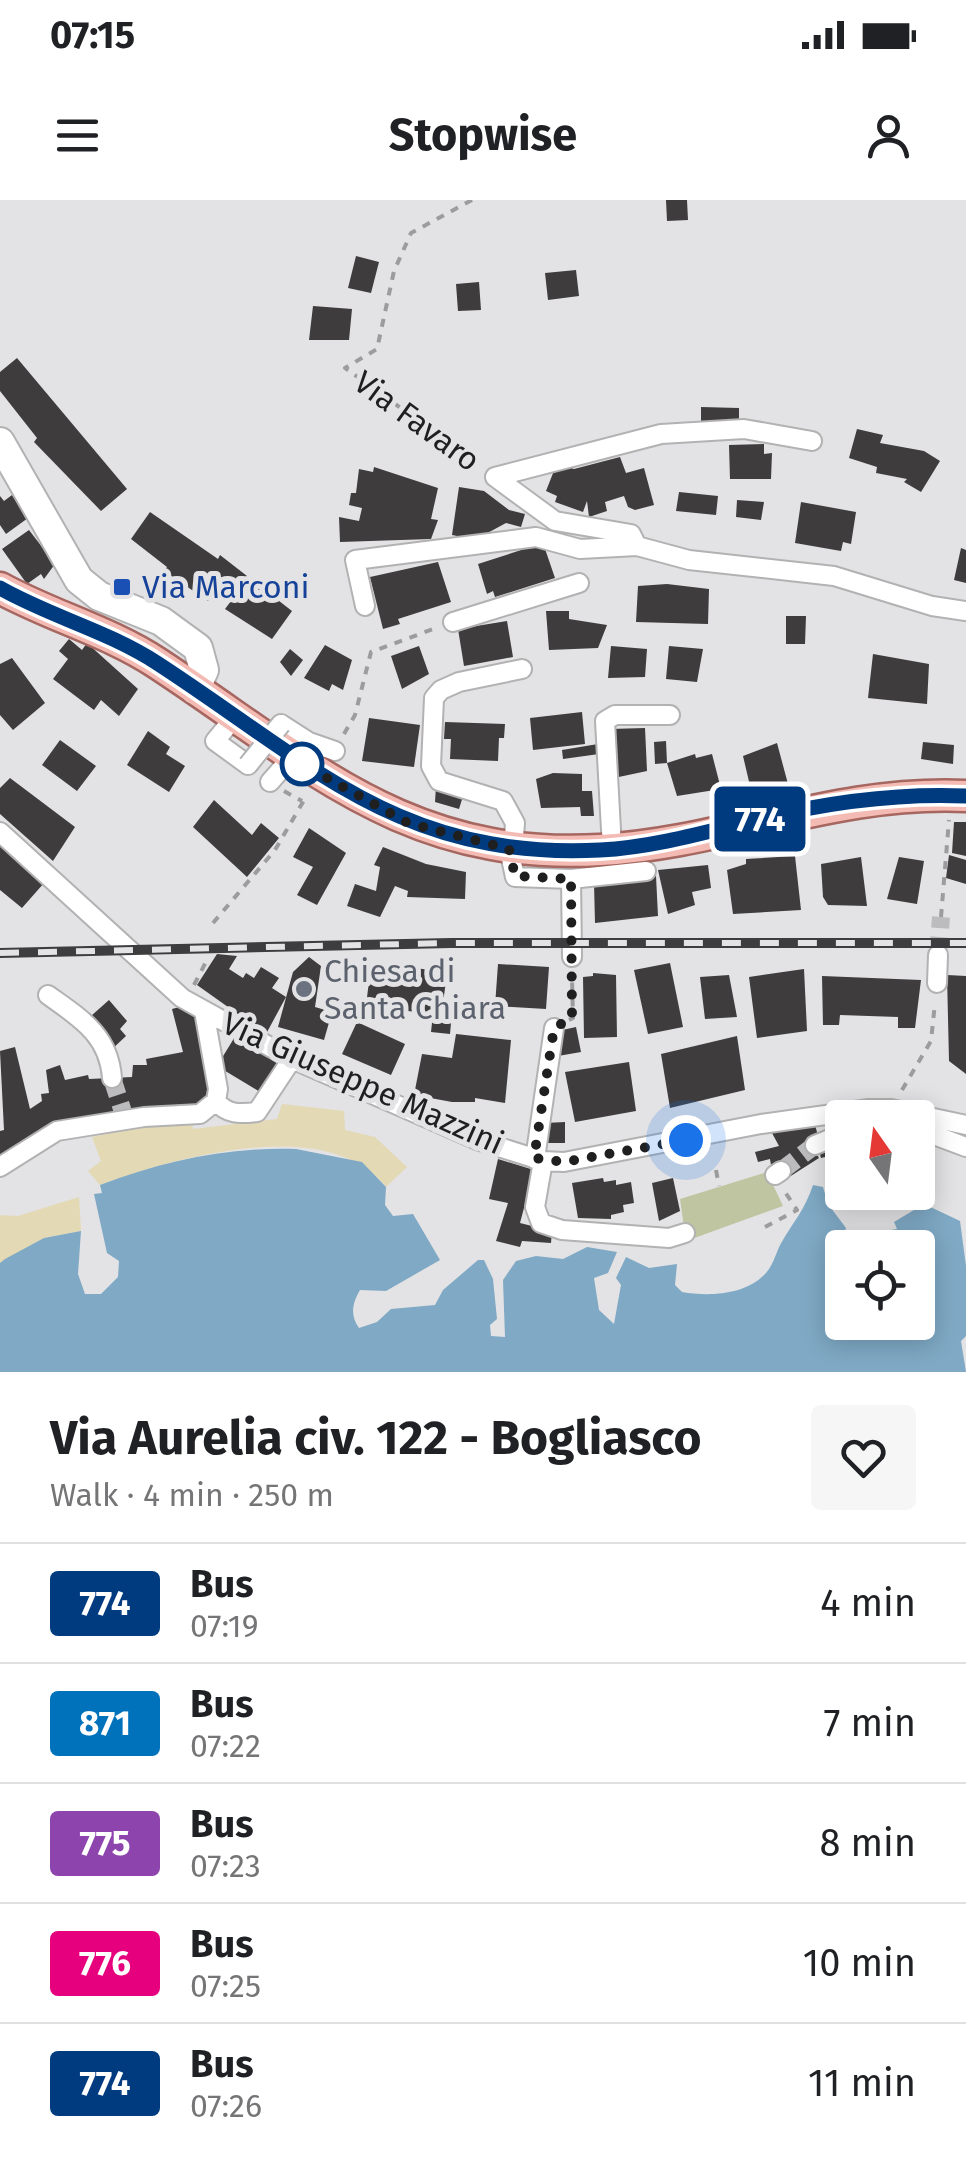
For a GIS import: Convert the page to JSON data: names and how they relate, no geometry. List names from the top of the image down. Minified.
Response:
{"streets":{"street":["Via Favaro","Via Giuseppe Mazzini"]},"places":{"transit":["Via Marconi"],"other":["Chiesa di Santa Chiara"]},"lines":["bus line 774"],"north":"top","page":{"status":"07:15","header":"Stopwise","on_map":"774","heading":["Via Aurelia civ. 122 - Bogliasco","Walk · 4 min · 250 m"],"list":[{"mark":"774","name":"Bus","note":"07:19","value":"4 min"},{"mark":"871","name":"Bus","note":"07:22","value":"7 min"},{"mark":"775","name":"Bus","note":"07:23","value":"8 min"},{"mark":"776","name":"Bus","note":"07:25","value":"10 min"},{"mark":"774","name":"Bus","note":"07:26","value":"11 min"}]}}
